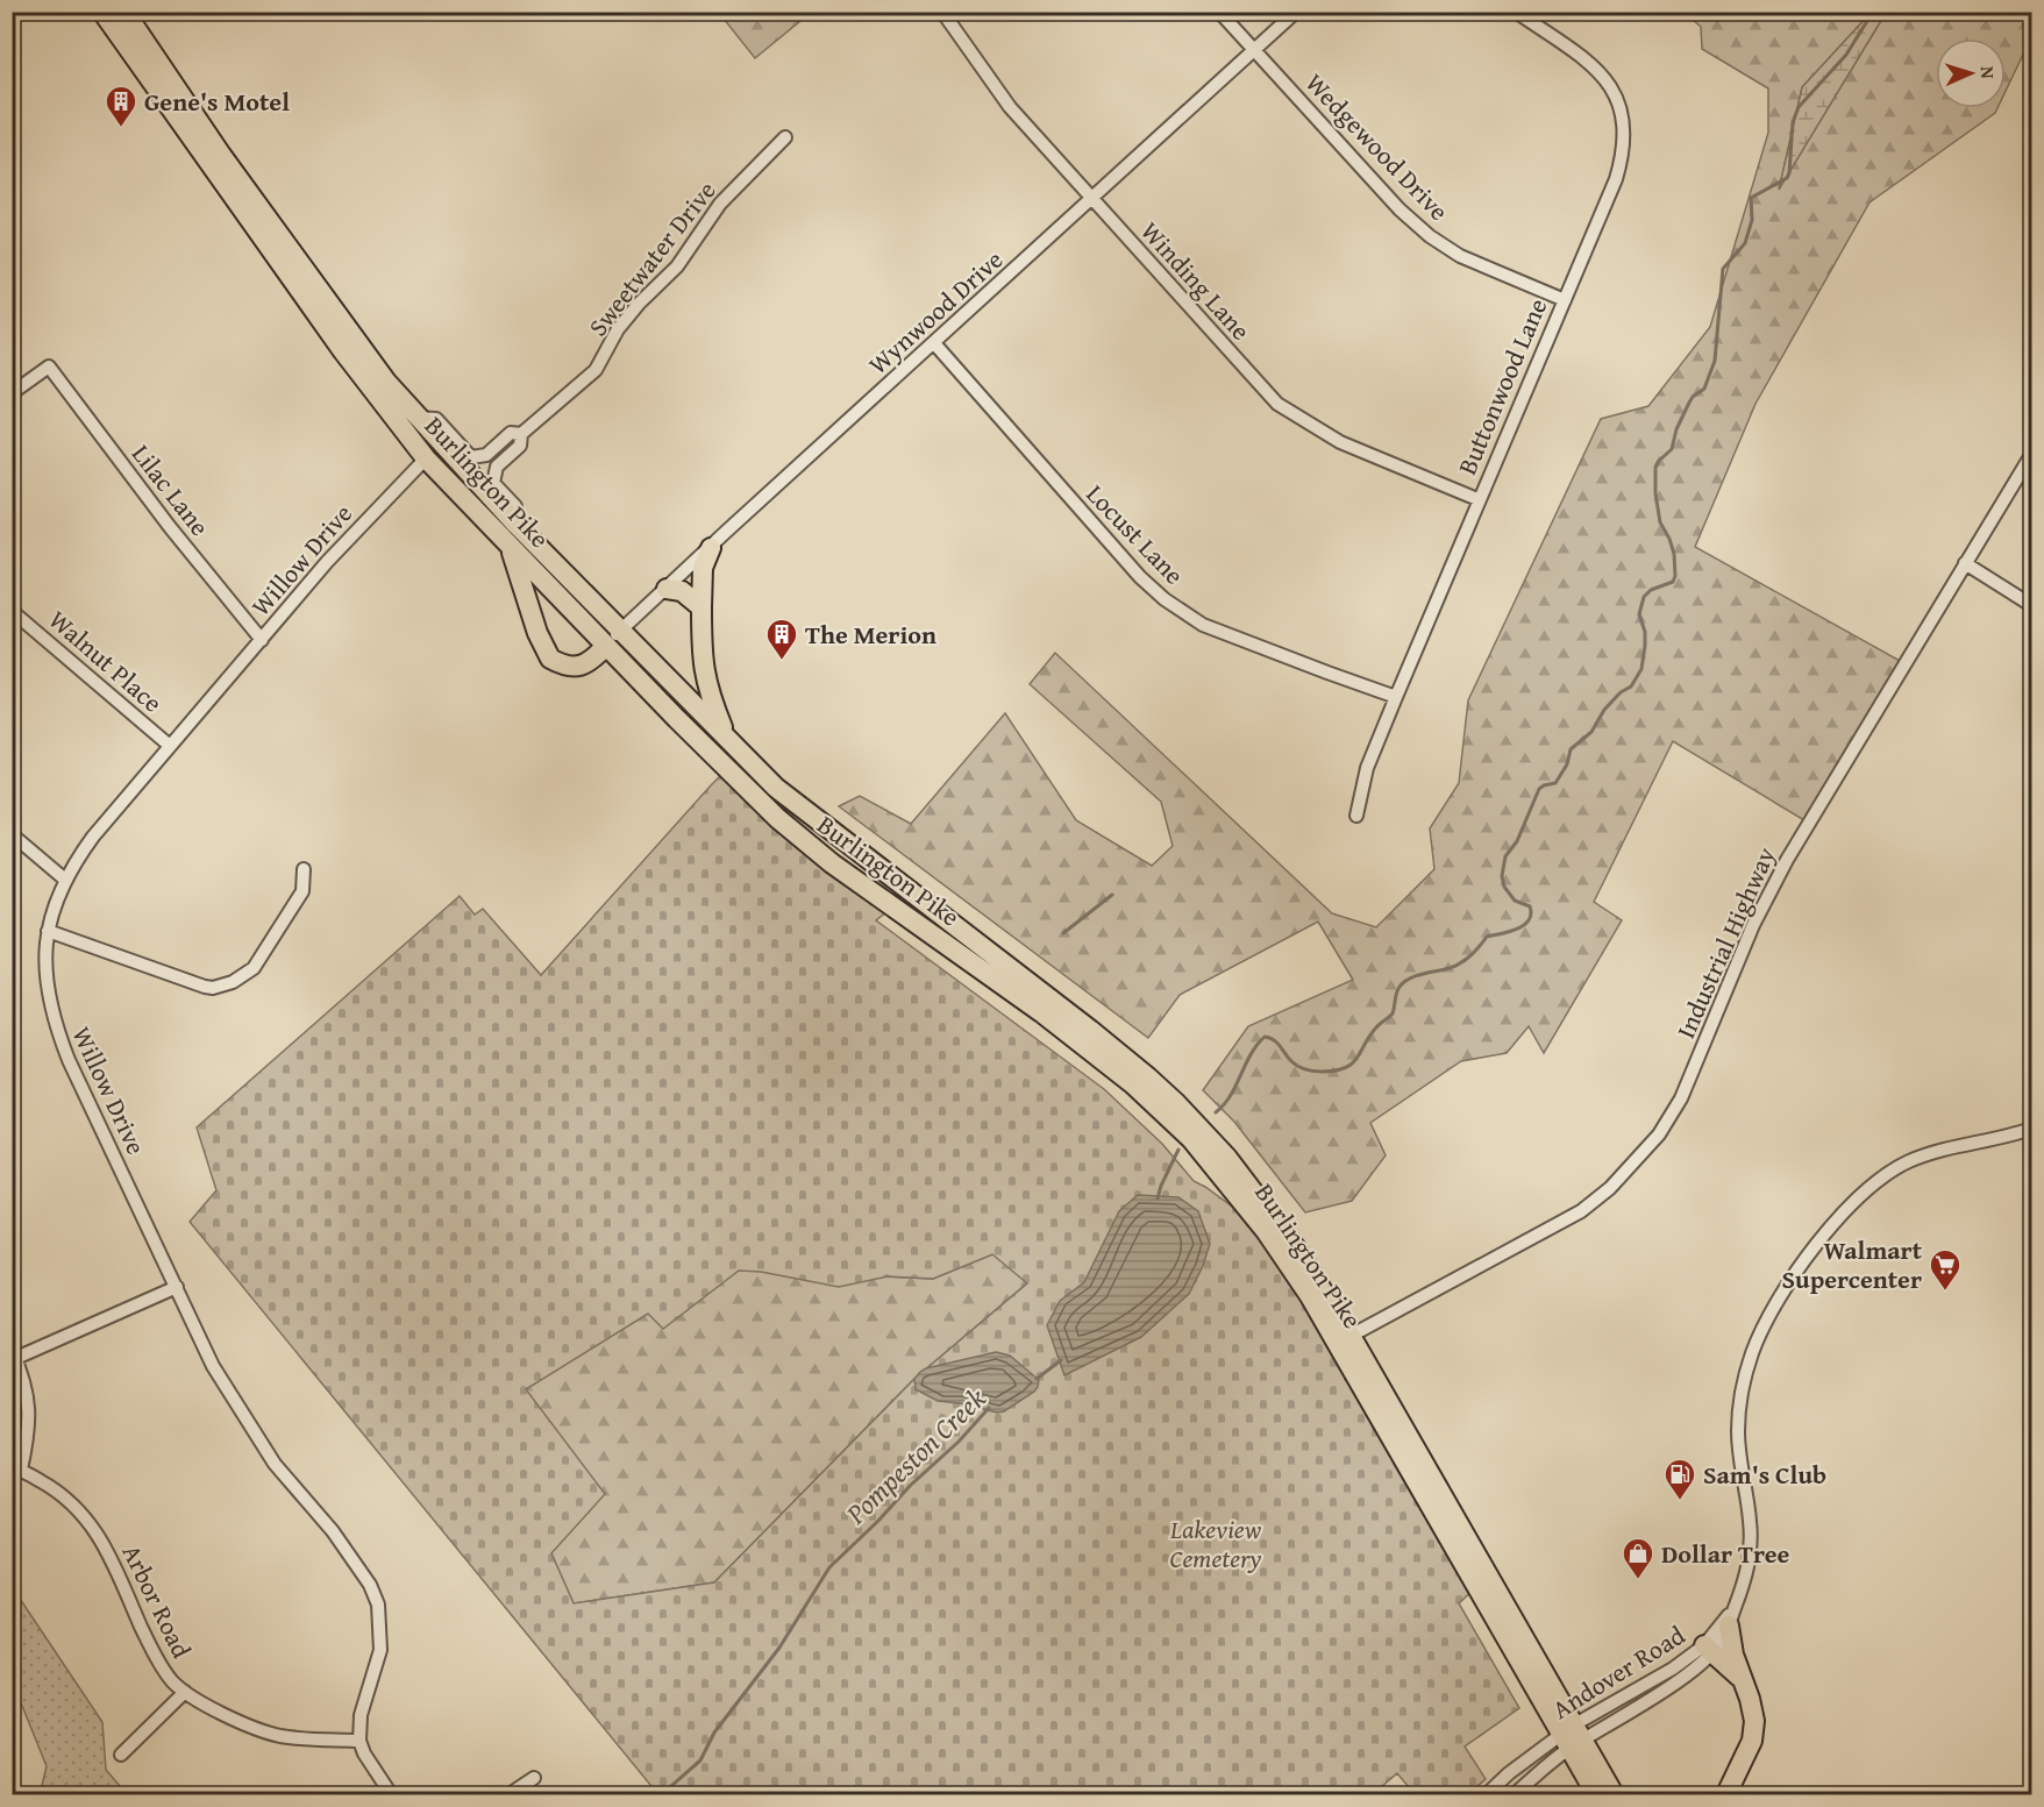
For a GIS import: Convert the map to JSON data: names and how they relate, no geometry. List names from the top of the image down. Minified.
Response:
{"streets":{"highway":["Burlington Pike"],"street":["Wedgewood Drive","Sweetwater Drive","Winding Lane","Wynwood Drive","Buttonwood Lane","Lilac Lane","Locust Lane","Willow Drive","Walnut Place","Industrial Highway","Arbor Road","Andover Road"]},"crossings":[["Wedgewood Drive","Wynwood Drive"],["Wedgewood Drive","Buttonwood Lane"],["Sweetwater Drive","Burlington Pike"],["Winding Lane","Wynwood Drive"],["Winding Lane","Buttonwood Lane"],["Wynwood Drive","Burlington Pike"],["Wynwood Drive","Locust Lane"],["Buttonwood Lane","Locust Lane"],["Burlington Pike","Willow Drive"],["Burlington Pike","Industrial Highway"],["Burlington Pike","Andover Road"],["Lilac Lane","Willow Drive"],["Willow Drive","Walnut Place"],["Willow Drive","Arbor Road"]],"water":["Pompeston Creek"],"parks":["Lakeview Cemetery"],"places":{"building":["Gene's Motel","The Merion"],"supermarket":["Walmart Supercenter"],"fuel station":["Sam's Club"],"shop":["Dollar Tree"]},"north":"right"}
